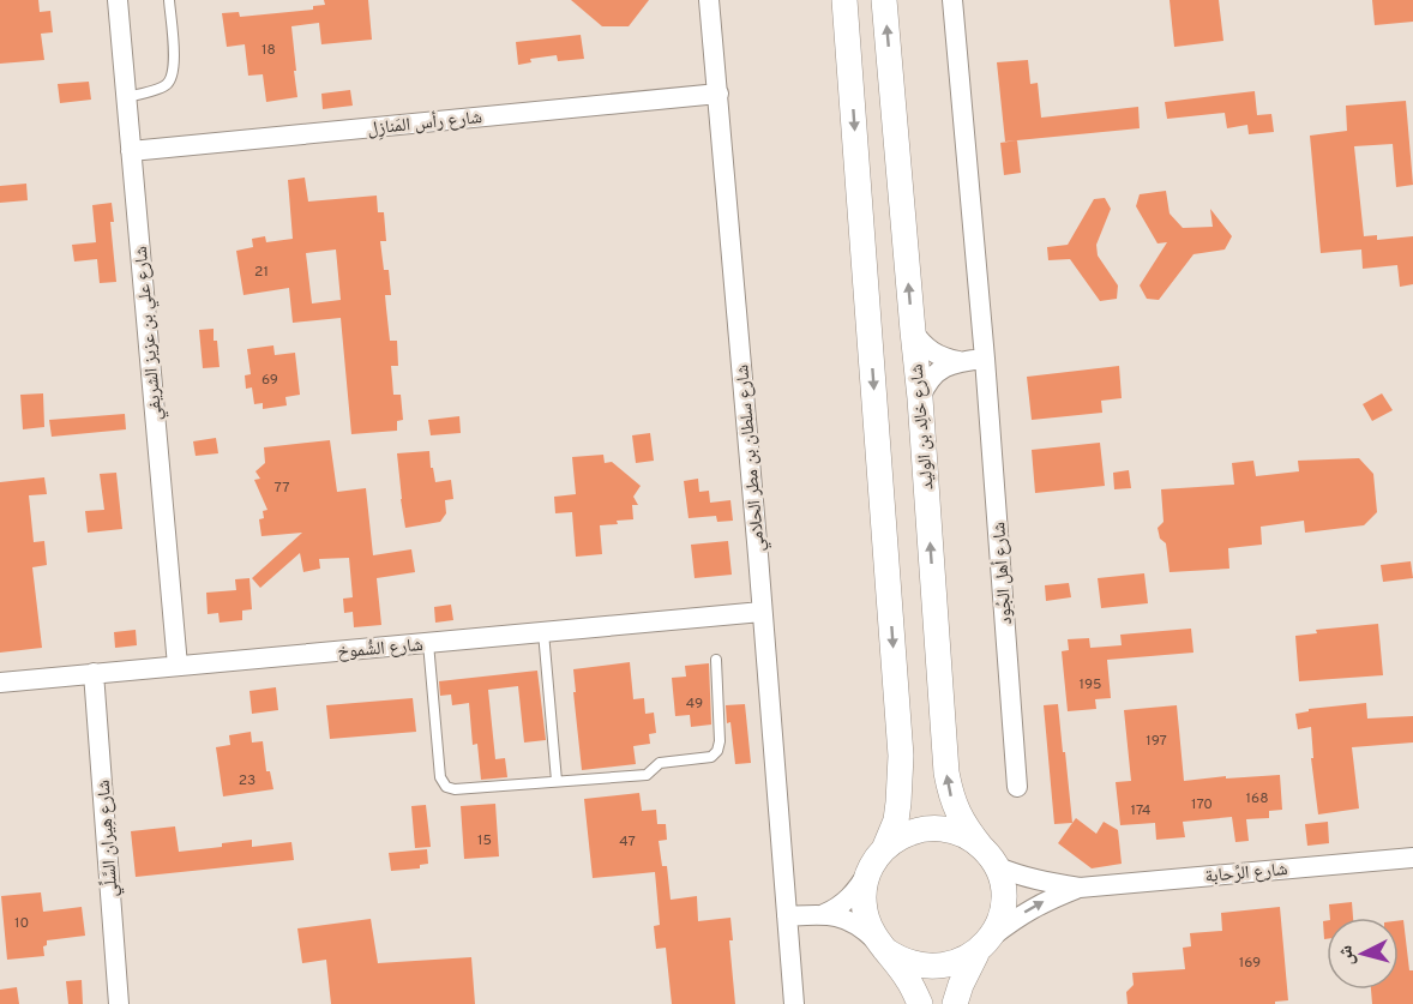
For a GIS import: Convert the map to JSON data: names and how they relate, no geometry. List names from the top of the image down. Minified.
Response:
{"streets":{"street":["شارع رأس المَنازِل","شارع علي بن عزيز الشريفي","شارع خالِد بن الوليد","شارع سلطان بن مطر الحلامي","شارع أهل الجُود","شارع الشُّموخ","شارع هِيران السَّلِّي","شارع الرَّحابة"]},"crossings":[["شارع رأس المَنازِل","شارع علي بن عزيز الشريفي"],["شارع رأس المَنازِل","شارع سلطان بن مطر الحلامي"],["شارع علي بن عزيز الشريفي","شارع الشُّموخ"],["شارع خالِد بن الوليد","شارع الرَّحابة"],["شارع سلطان بن مطر الحلامي","شارع الشُّموخ"],["شارع الشُّموخ","شارع هِيران السَّلِّي"]],"house_numbers":["18","21","69","77","195","49","197","23","168","170","174","15","47","10","169"],"north":"left"}
